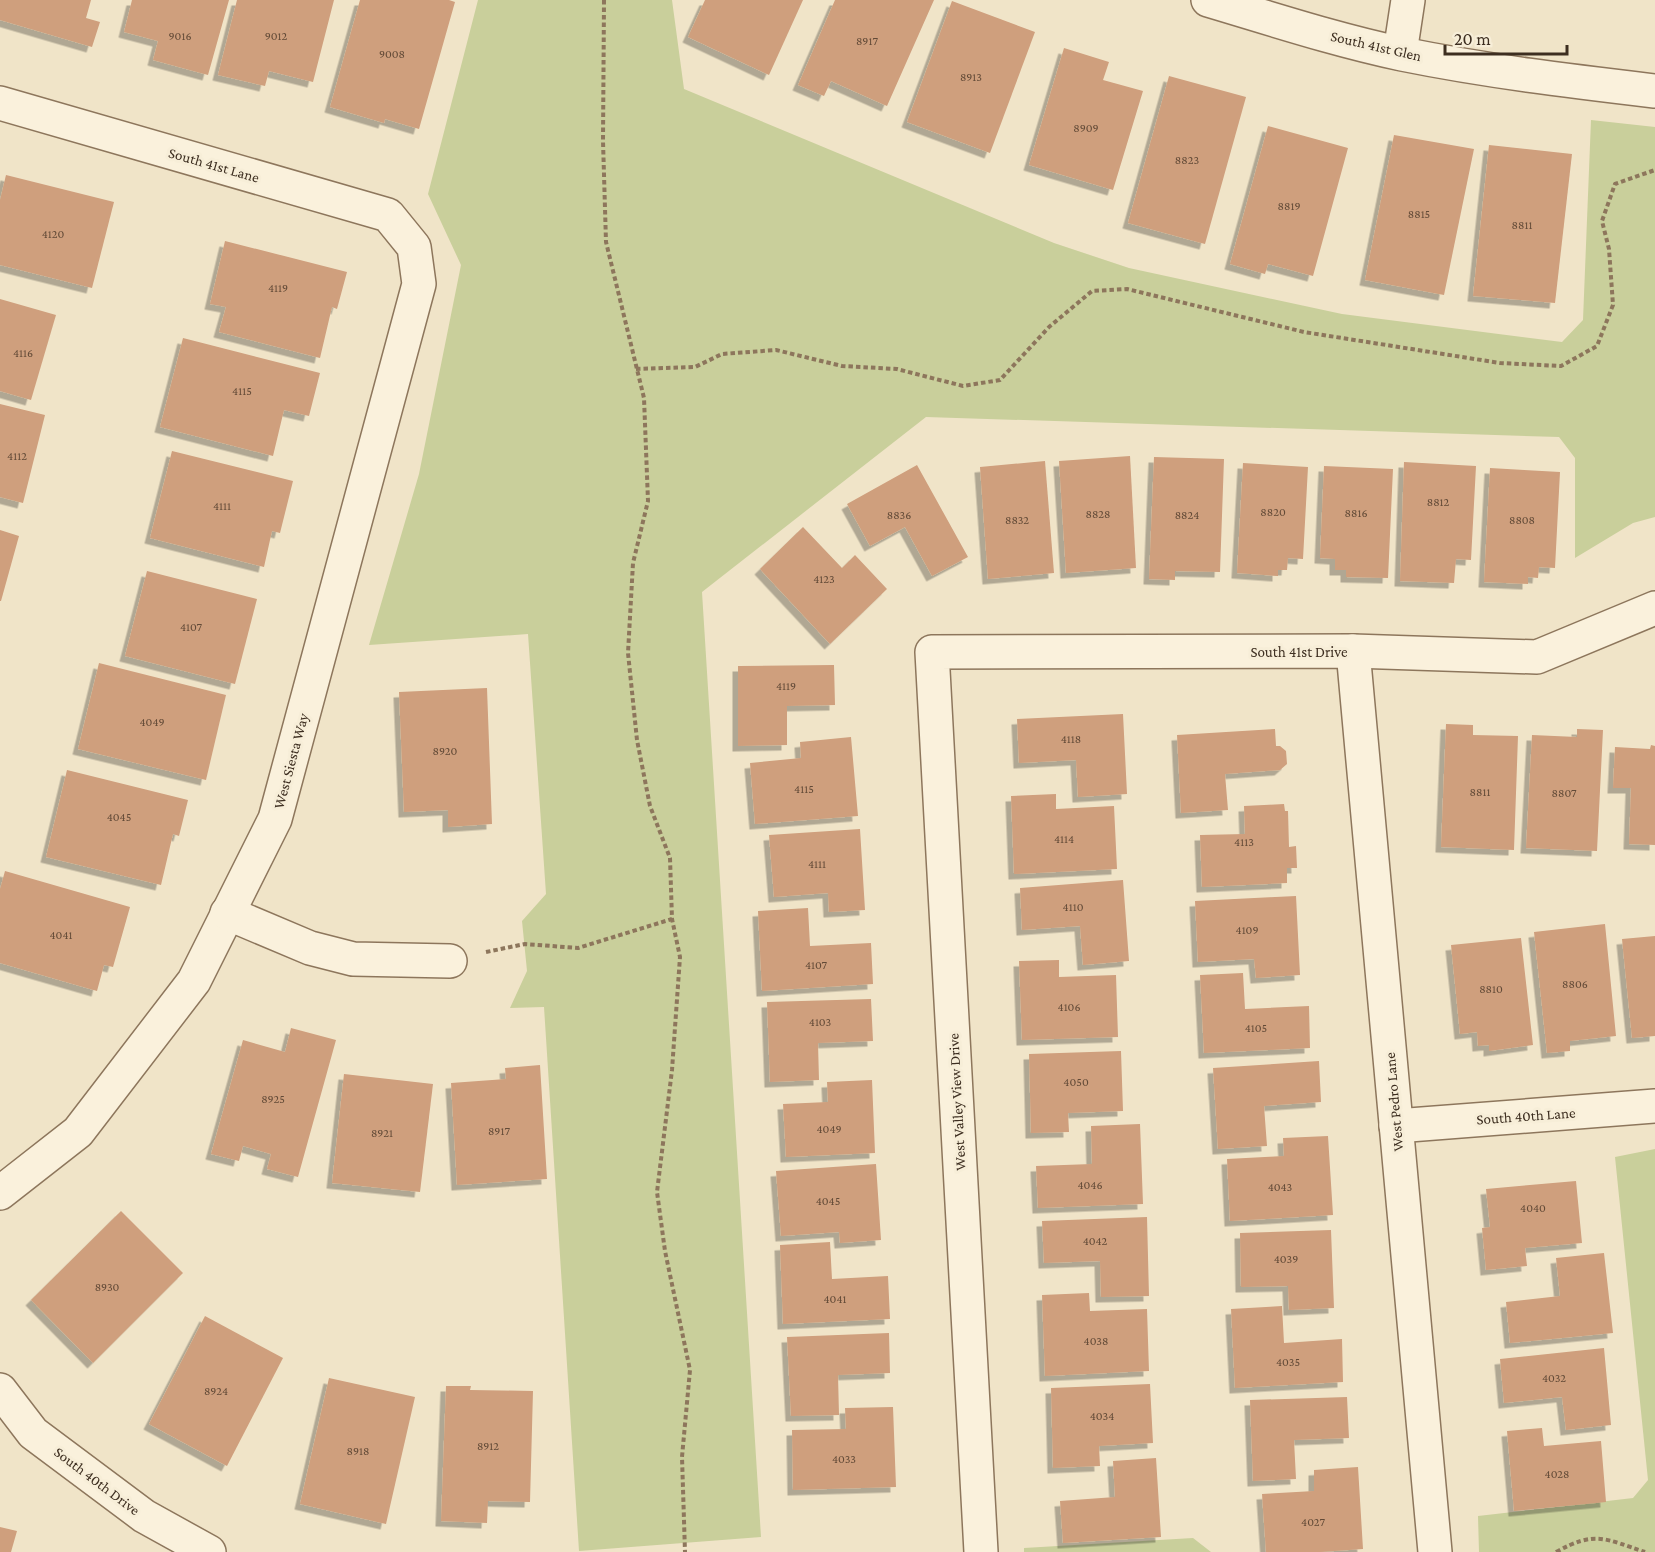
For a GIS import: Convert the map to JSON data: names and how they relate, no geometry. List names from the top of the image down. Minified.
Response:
{"streets":{"street":["South 41st Glen","South 41st Lane","South 41st Drive","West Siesta Way","West Valley View Drive","West Pedro Lane","South 40th Lane","South 40th Drive"]},"crossings":[["South 41st Lane","West Siesta Way"],["South 41st Drive","West Valley View Drive"],["South 41st Drive","West Pedro Lane"],["West Pedro Lane","South 40th Lane"]],"house_numbers":["9016","9012","8917","9008","8913","8909","8823","8819","8815","8811","4120","4119","4116","4115","4112","8812","4111","8820","8816","8828","8836","8824","8832","8808","4123","4107","4119","4049","4118","8920","4115","8811","8807","4045","4114","4113","4111","4110","4109","4041","4107","8806","8810","4106","4103","4105","4050","8925","4049","8917","8921","4046","4043","4045","4040","4042","4039","8930","4041","4038","4035","4032","8924","4034","8912","8918","4033","4028","4027"],"scale_bar":"20 m"}
